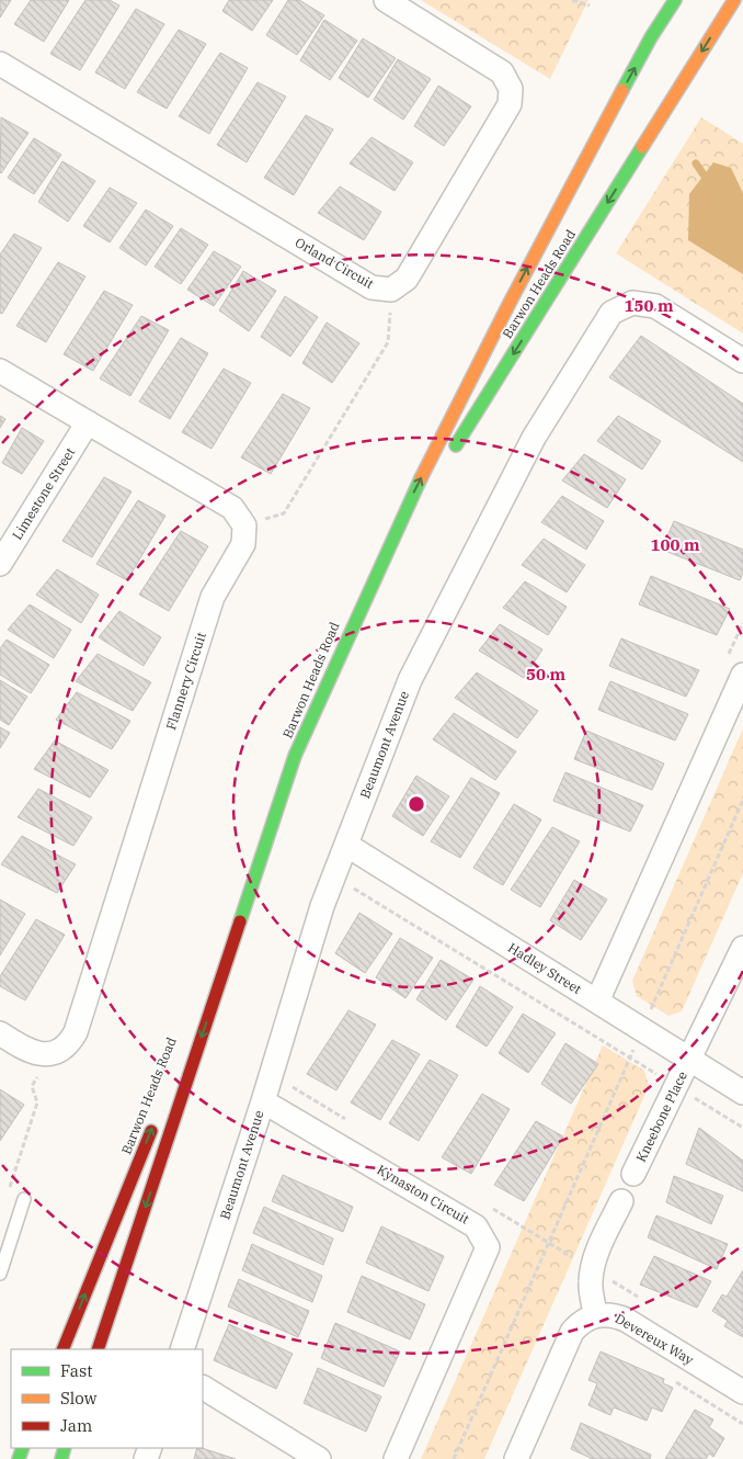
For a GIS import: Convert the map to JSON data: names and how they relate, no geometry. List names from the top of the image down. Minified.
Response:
{"streets":{"main road":["Barwon Heads Road"],"street":["Orland Circuit","Limestone Street","Flannery Circuit","Beaumont Avenue","Hadley Street","Kneebone Place","Kynaston Circuit","Devereux Way"]},"crossings":[["Beaumont Avenue","Hadley Street"],["Beaumont Avenue","Kynaston Circuit"],["Hadley Street","Kneebone Place"]],"legend":["Fast","Slow","Jam"],"rings":["150 m","100 m","50 m"]}
